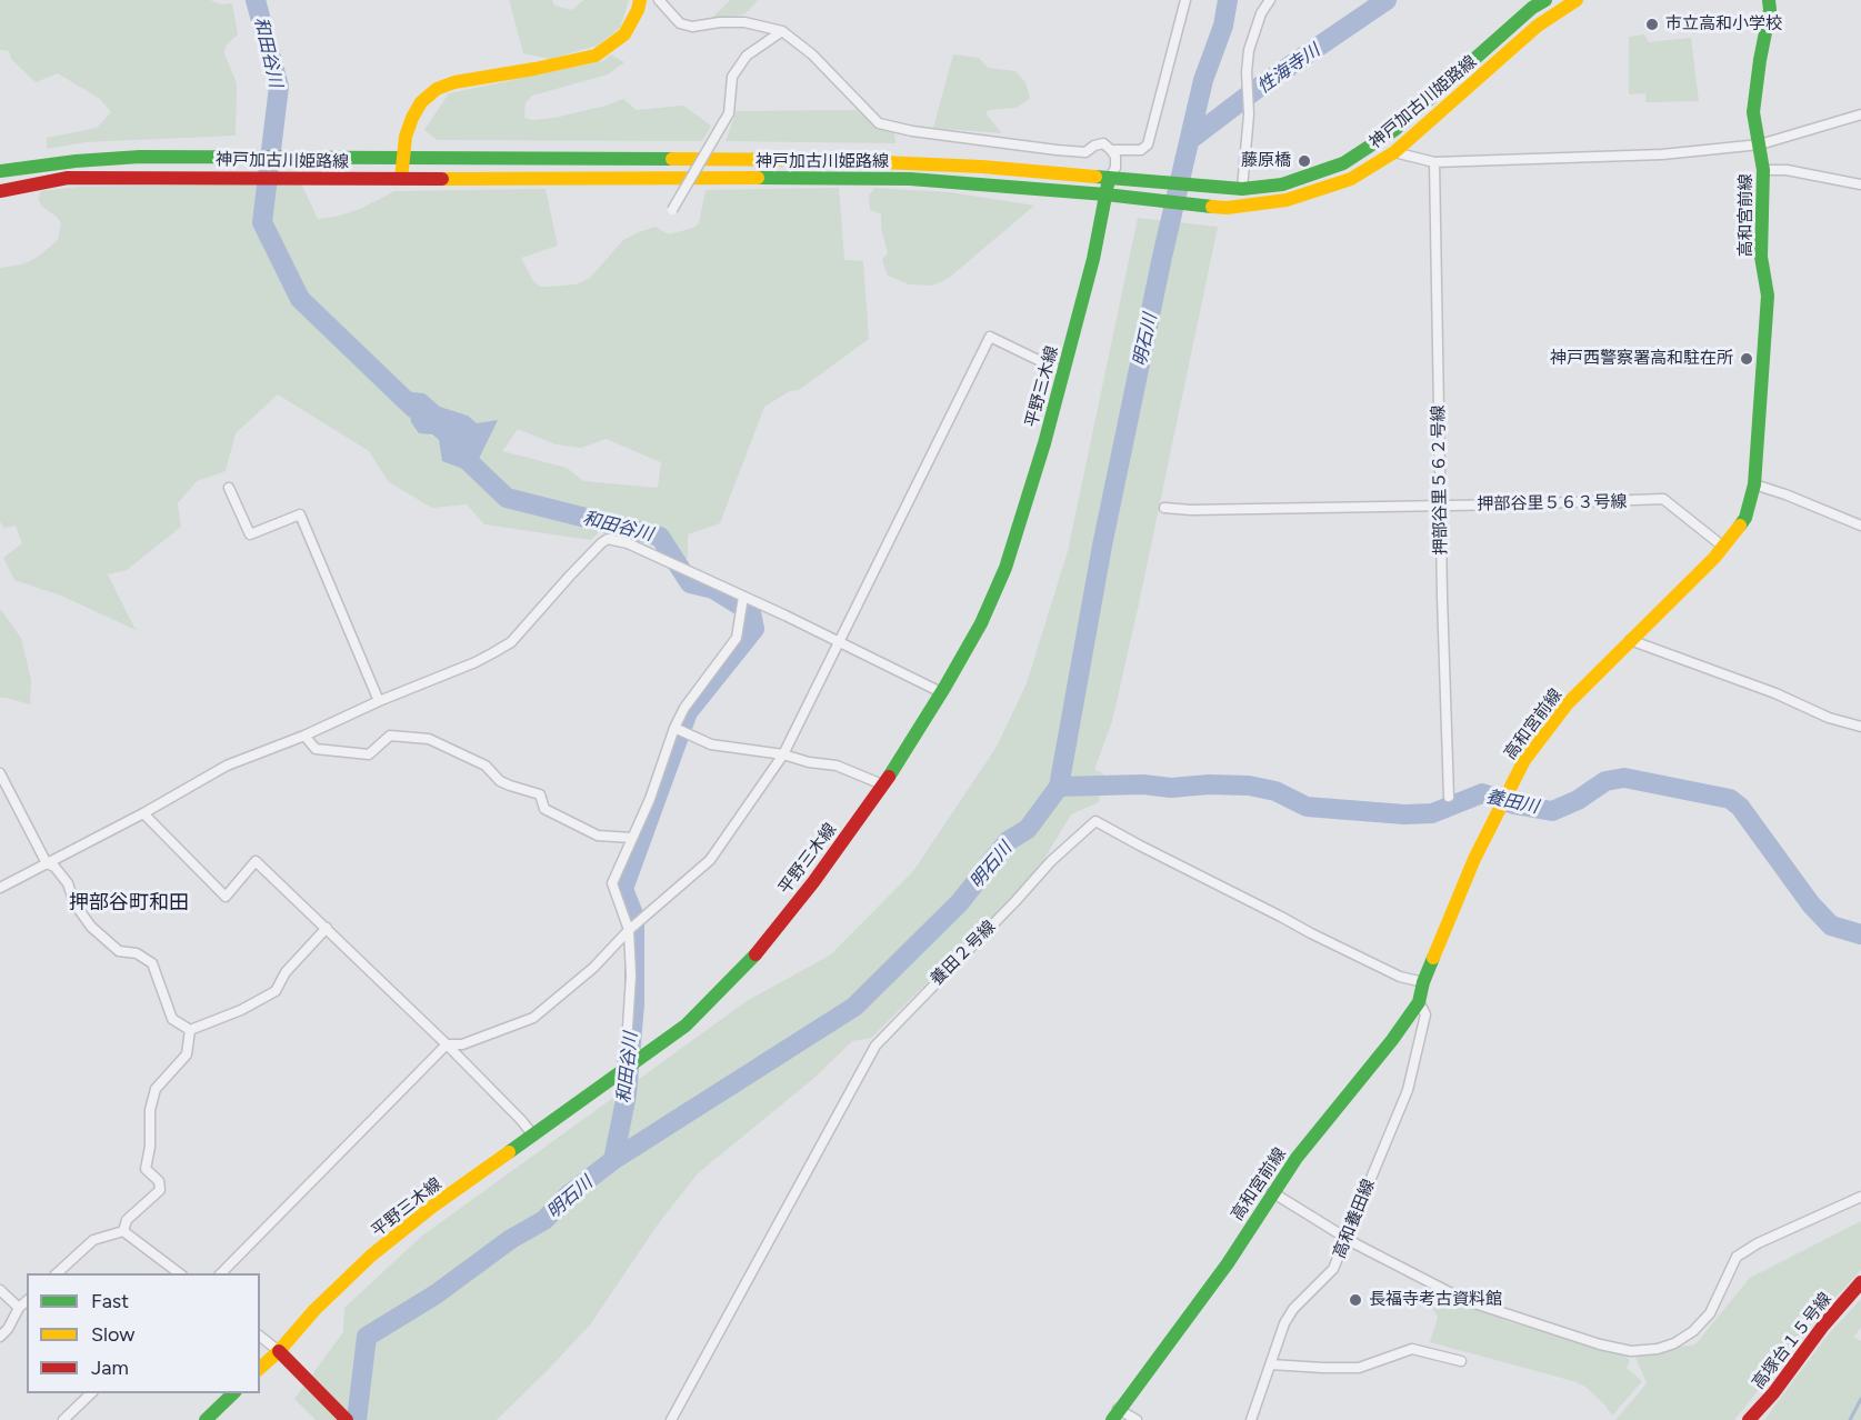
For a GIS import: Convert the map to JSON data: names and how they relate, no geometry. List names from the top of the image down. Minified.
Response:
{"streets":{"main road":["神戸加古川姫路線","高和宮前線","平野三木線","高塚台１５号線"],"street":["押部谷里５６２号線","押部谷里５６３号線","養田２号線","高和養田線"]},"crossings":[["神戸加古川姫路線","平野三木線"],["高和宮前線","押部谷里５６３号線"],["高和宮前線","養田２号線"],["高和宮前線","高和養田線"],["押部谷里５６２号線","押部谷里５６３号線"]],"districts":["押部谷町和田"],"water":["和田谷川","性海寺川","明石川","養田川"],"places":["市立高和小学校","藤原橋","神戸西警察署高和駐在所","長福寺考古資料館"],"legend":["Fast","Slow","Jam"]}
